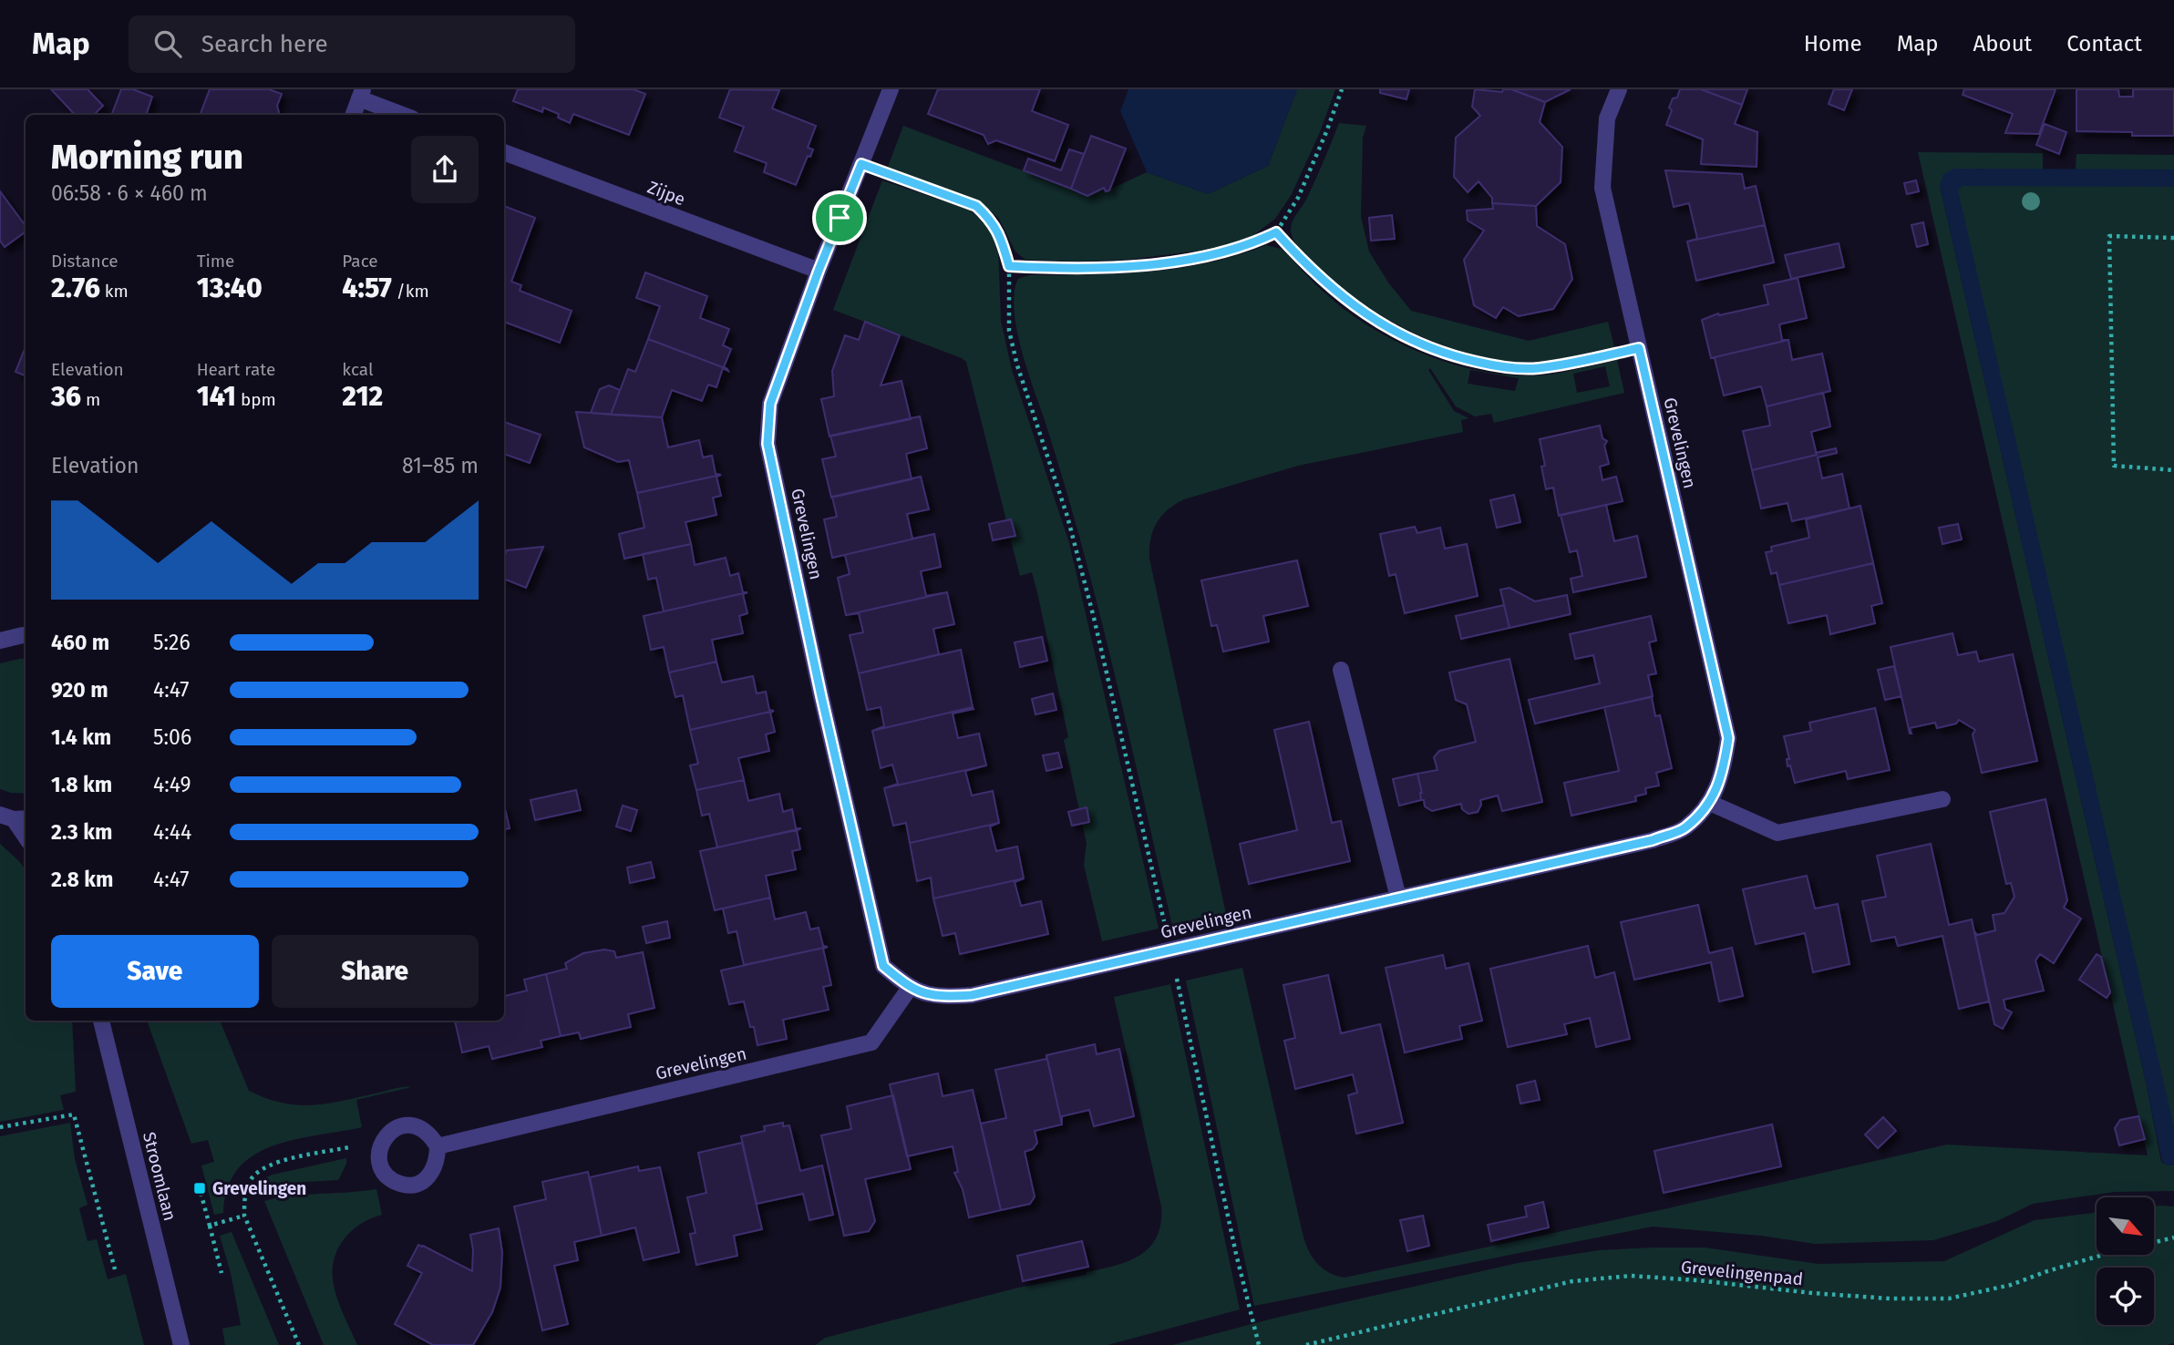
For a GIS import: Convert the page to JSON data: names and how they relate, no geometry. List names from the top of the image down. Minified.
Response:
{"streets":{"street":["Zijpe","Grevelingen","Stroomlaan"],"path":["Grevelingenpad"]},"crossings":[["Zijpe","Grevelingen"]],"places":{"transit":["Grevelingen"]},"north":"bottom right","page":{"header":"Map","search":"Search here","nav":["Home","Map","About","Contact"],"heading":["Morning run","06:58 · 6 × 460 m"],"stats":[["Distance","2.76 km"],["Time","13:40"],["Pace","4:57 /km"],["Elevation","36 m"],["Heart rate","141 bpm"],["kcal","212"]],"chart":["Elevation","81–85 m"],"list":[{"name":"460 m","note":"5:26"},{"name":"920 m","note":"4:47"},{"name":"1.4 km","note":"5:06"},{"name":"1.8 km","note":"4:49"},{"name":"2.3 km","note":"4:44"},{"name":"2.8 km","note":"4:47"}],"buttons":["Save","Share"]}}
